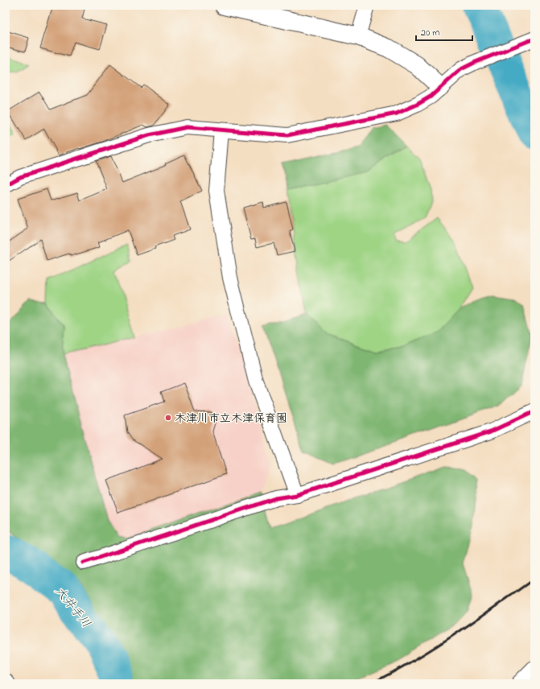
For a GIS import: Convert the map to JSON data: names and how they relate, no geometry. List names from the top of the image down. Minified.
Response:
{"water":["大井手川"],"places":["木津川市立木津保育園"],"scale_bar":"20 m"}
